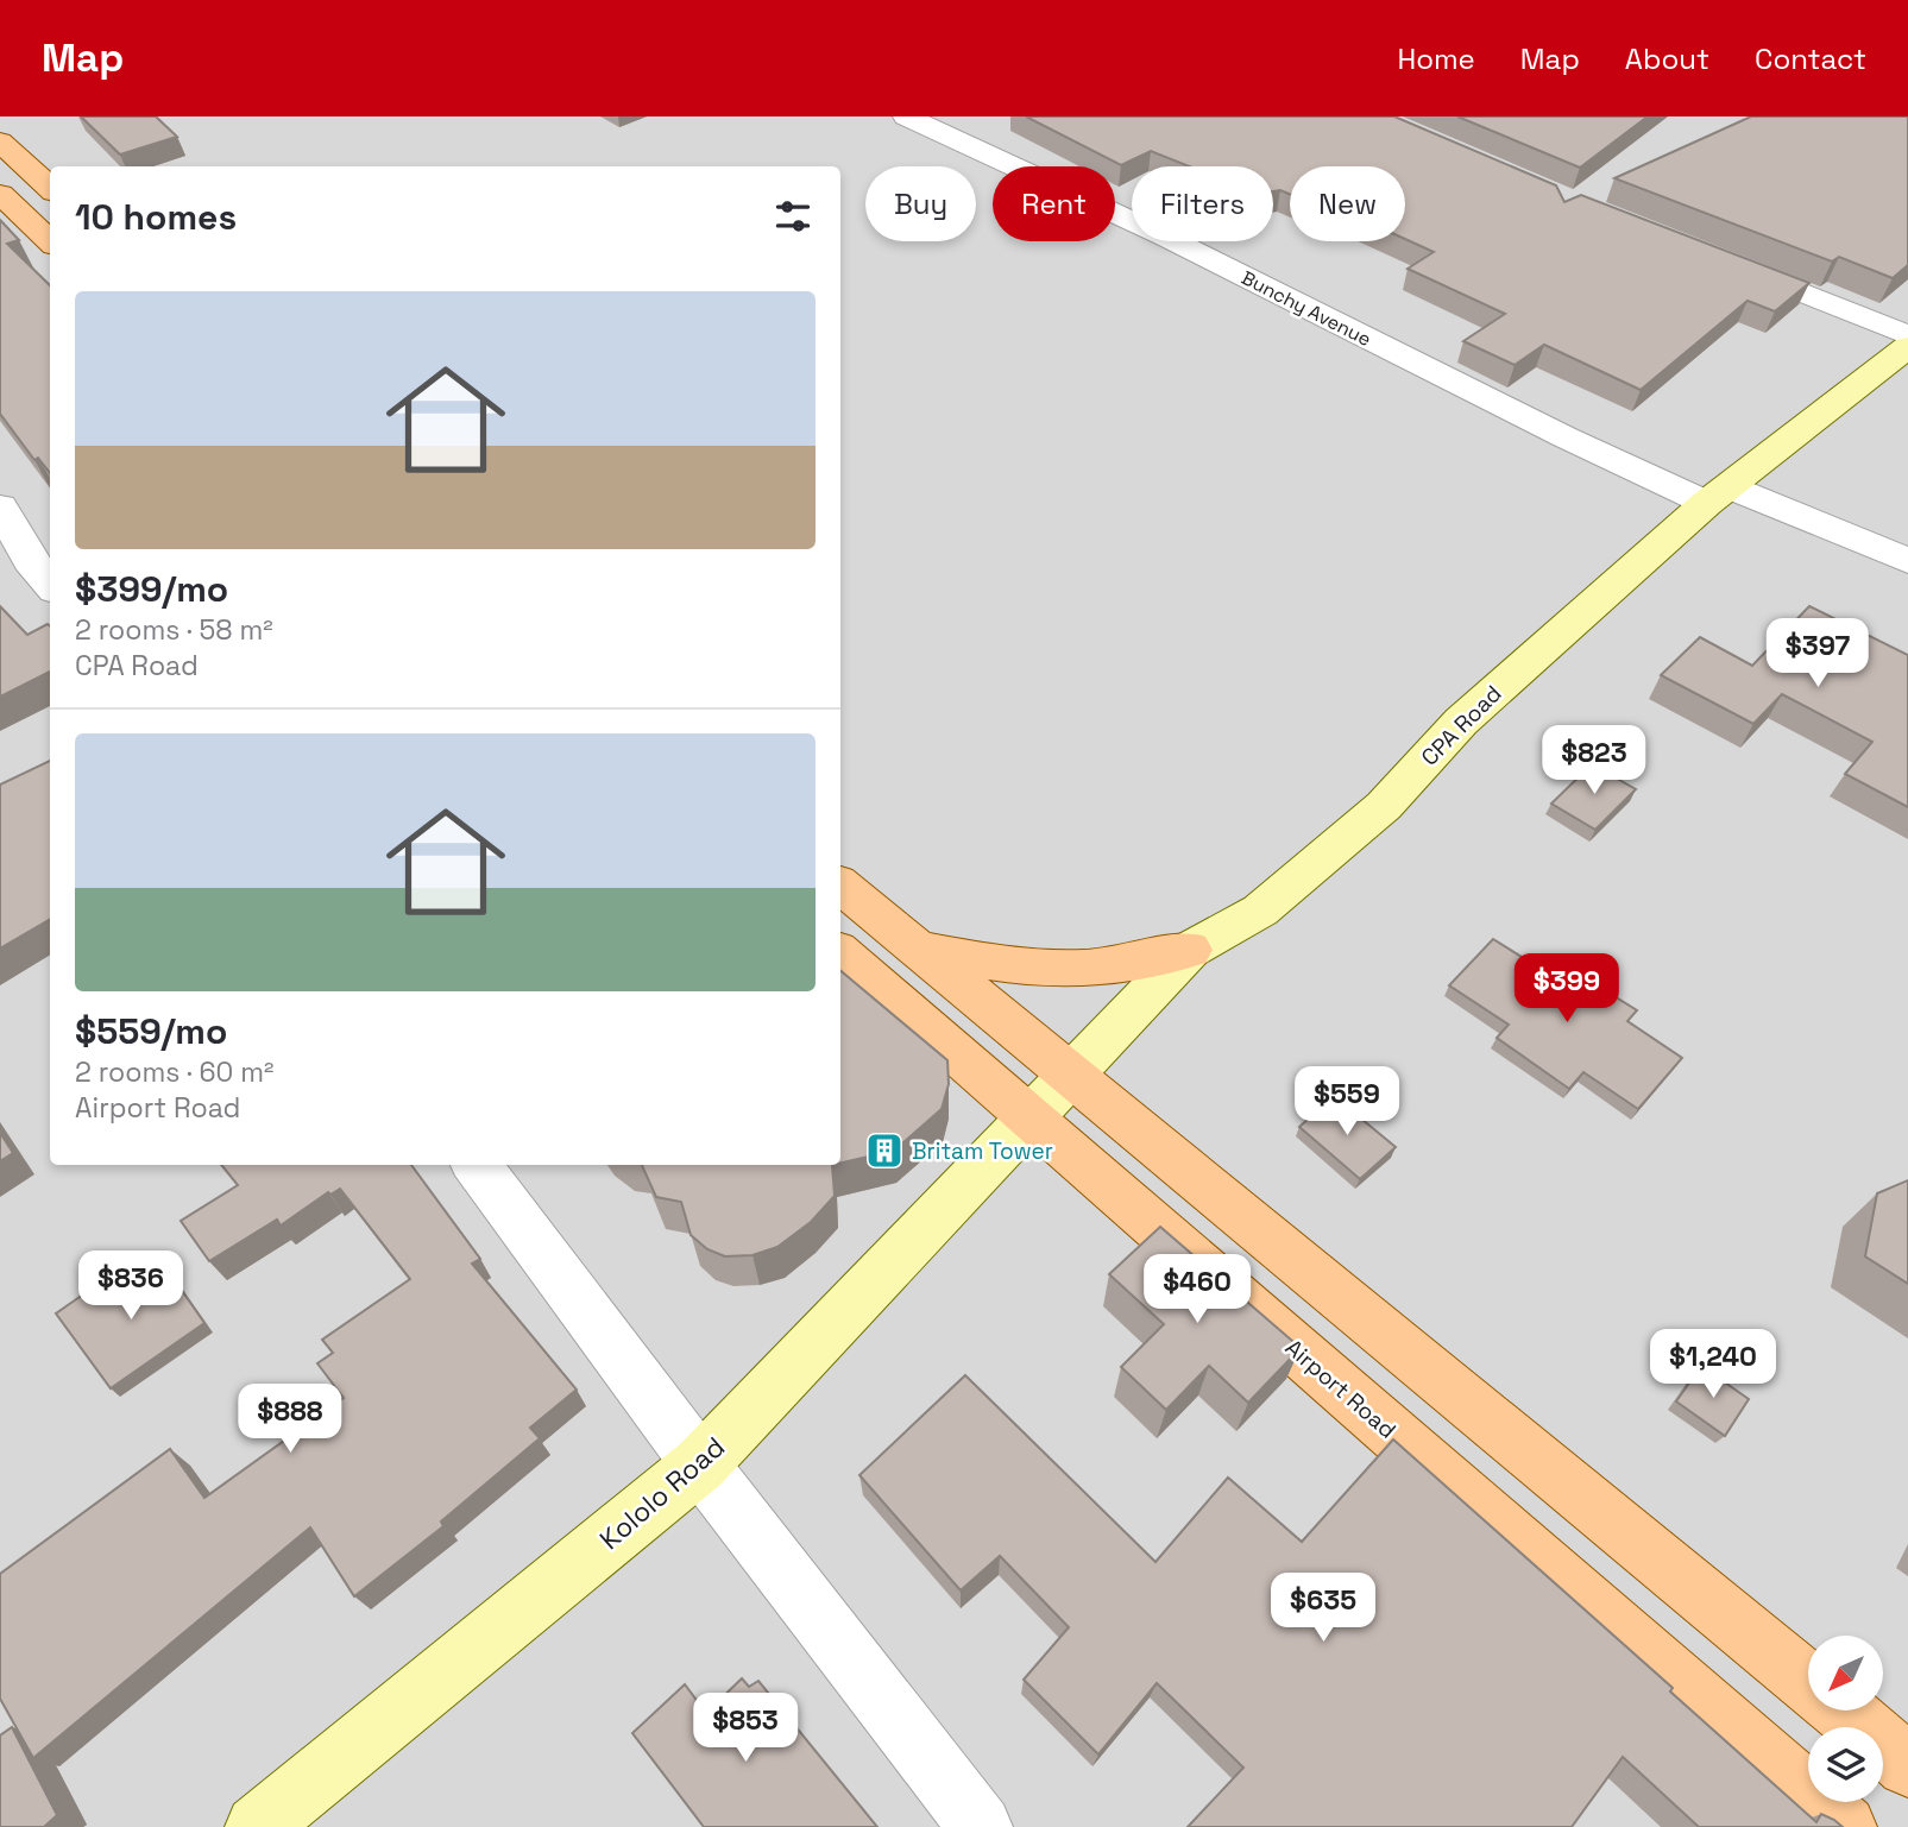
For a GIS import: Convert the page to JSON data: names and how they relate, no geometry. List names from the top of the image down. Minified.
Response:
{"streets":{"main road":["Airport Road"],"street":["Bunchy Avenue","CPA Road","Kololo Road"]},"crossings":[["Bunchy Avenue","CPA Road"],["CPA Road","Airport Road"],["CPA Road","Kololo Road"],["Airport Road","Kololo Road"]],"places":{"building":["Britam Tower"]},"north":"bottom left","page":{"header":"Map","nav":["Home","Map","About","Contact"],"chip":["Buy","Rent","Filters","New"],"heading":"10 homes","list":[{"name":"$399/mo","note":"2 rooms · 58 m² · CPA Road"},{"name":"$559/mo","note":"2 rooms · 60 m² · Airport Road"}],"price":["$397","$823","$399","$559","$836","$460","$1,240","$888","$635","$853"]}}
